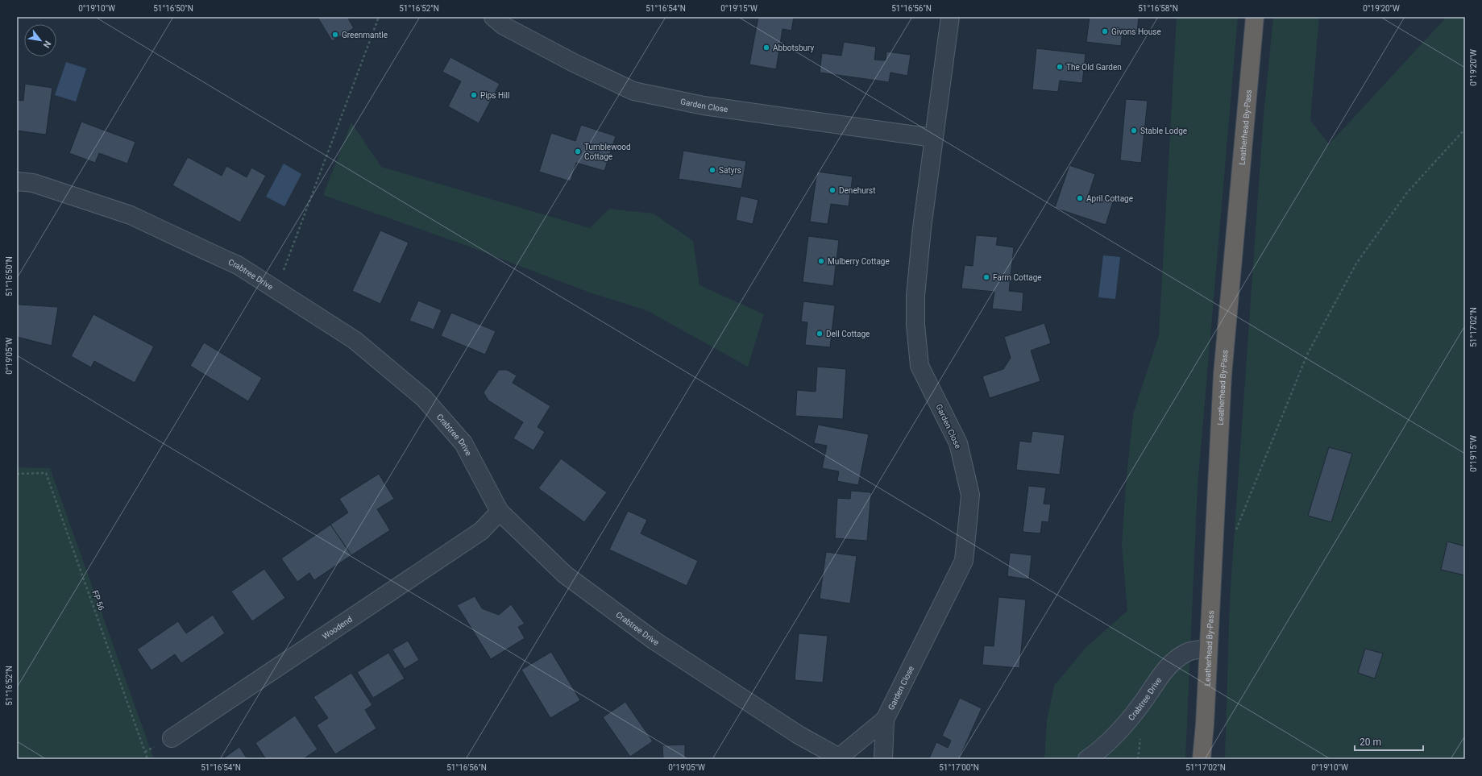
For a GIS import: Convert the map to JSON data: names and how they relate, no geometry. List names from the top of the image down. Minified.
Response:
{"streets":{"highway":["Leatherhead By-Pass"],"street":["Garden Close","Crabtree Drive","Woodend"],"path":["FP 56"]},"crossings":[["Garden Close","Crabtree Drive"],["Leatherhead By-Pass","Crabtree Drive"],["Crabtree Drive","Woodend"]],"places":["Givons House","Greenmantle","Abbotsbury","The Old Garden","Pips Hill","Stable Lodge","Tumblewood Cottage","Satyrs","Denehurst","April Cottage","Mulberry Cottage","Farm Cottage","Dell Cottage"],"scale_bar":"20 m","north":"bottom right","coordinates":["0°19'10\"W","51°16'50\"N","51°16'52\"N","51°16'54\"N","0°19'15\"W","51°16'56\"N","51°16'58\"N","0°19'20\"W","51°17'02\"N","0°19'05\"W","51°17'00\"N"]}
